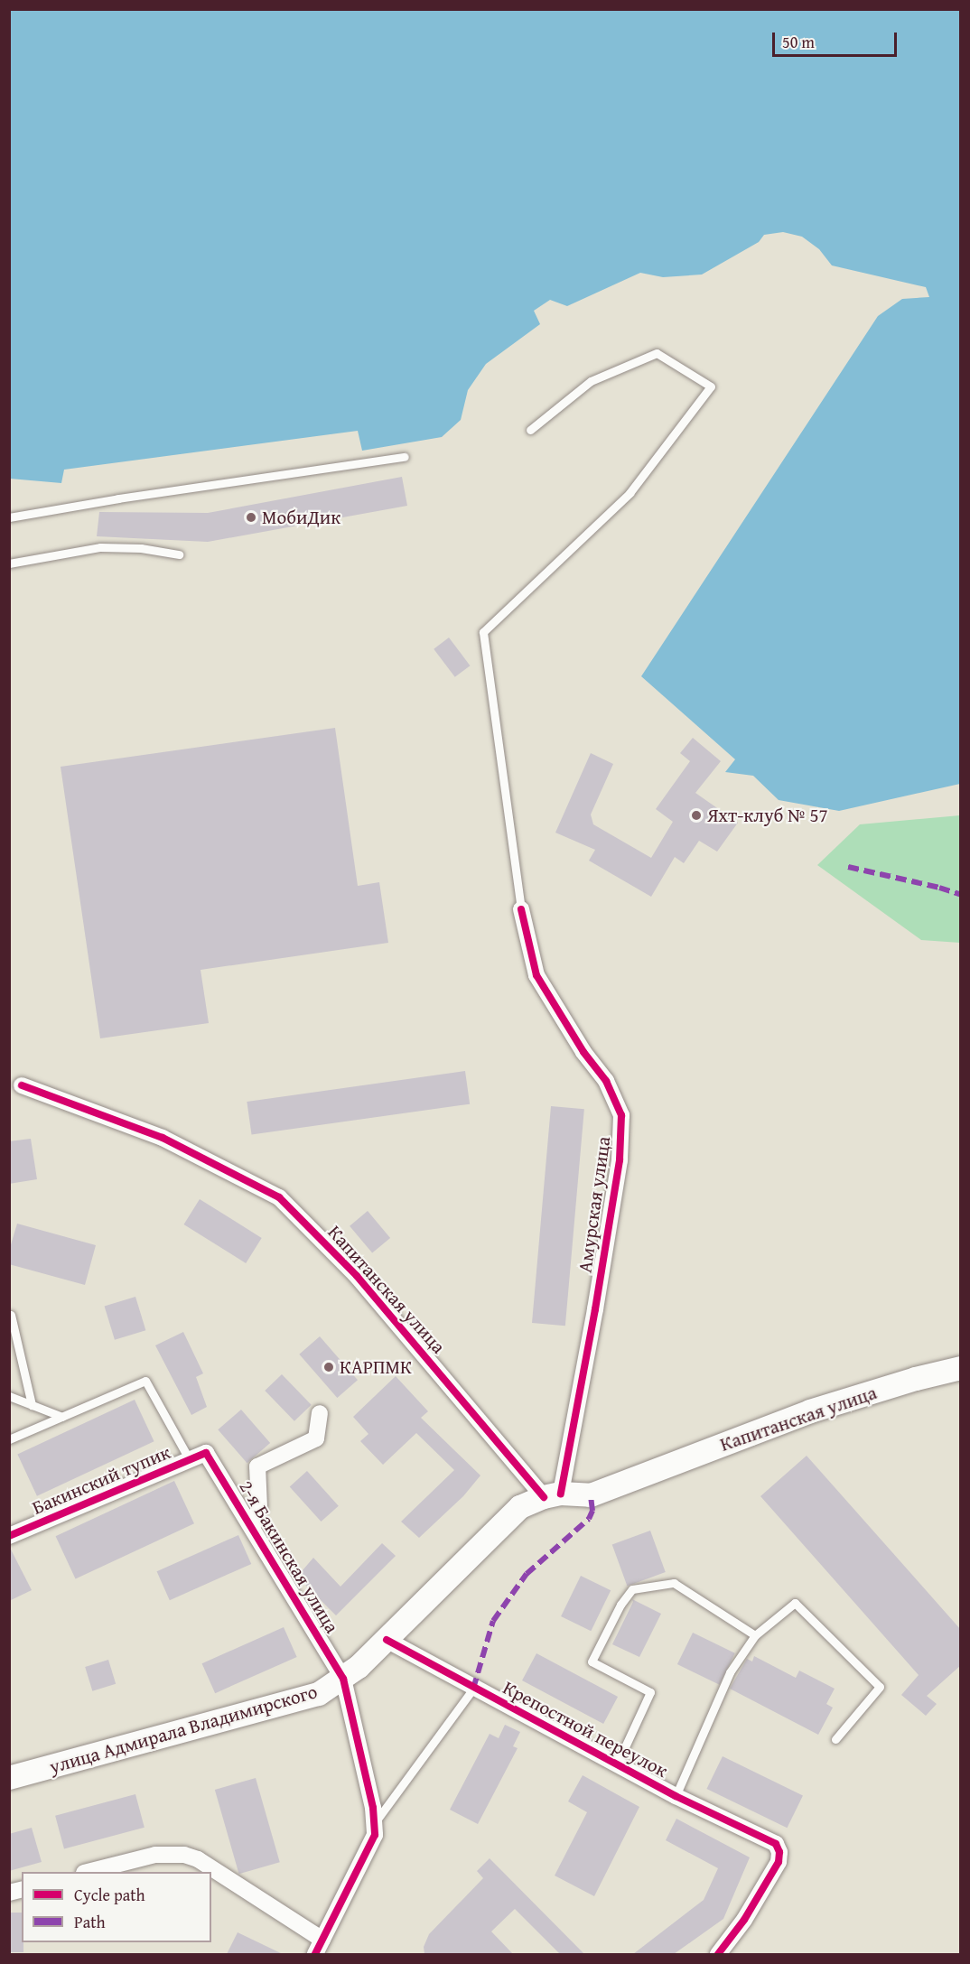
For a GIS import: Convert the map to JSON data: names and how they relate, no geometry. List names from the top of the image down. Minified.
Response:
{"streets":{"main road":["Капитанская улица","улица Адмирала Владимирского"],"street":["Амурская улица","Бакинский тупик","2-я Бакинская улица","Крепостной переулок"]},"crossings":[["Амурская улица","Капитанская улица"],["Амурская улица","улица Адмирала Владимирского"],["Капитанская улица","улица Адмирала Владимирского"],["Бакинский тупик","2-я Бакинская улица"],["2-я Бакинская улица","улица Адмирала Владимирского"],["улица Адмирала Владимирского","Крепостной переулок"]],"places":["МобиДик","Яхт-клуб № 57","КАРПМК"],"legend":["Cycle path","Path"],"scale_bar":"50 m"}
